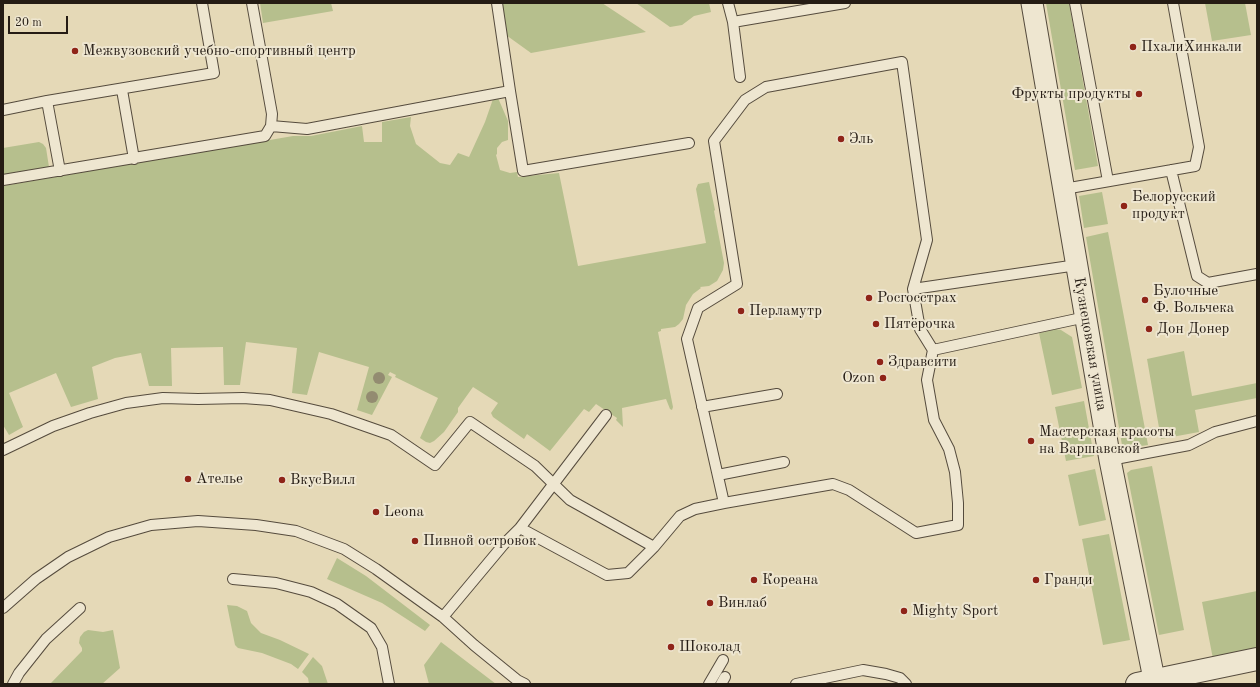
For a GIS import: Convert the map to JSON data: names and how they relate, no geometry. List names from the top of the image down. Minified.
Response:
{"streets":{"street":["Кузнецовская улица"]},"places":["ПхалиХинкали","Межвузовский учебно-спортивный центр","Фрукты продукты","Эль","Белорусский продукт","Росгосстрах","Булочные Ф. Вольчека","Перламутр","Пятёрочка","Дон Донер","Здравсити","Ozon","Мастерская красоты на Варшавской","Ателье","ВкусВилл","Leona","Пивной островок","Кореана","Гранди","Винлаб","Mighty Sport","Шоколад"],"scale_bar":"20 m"}
